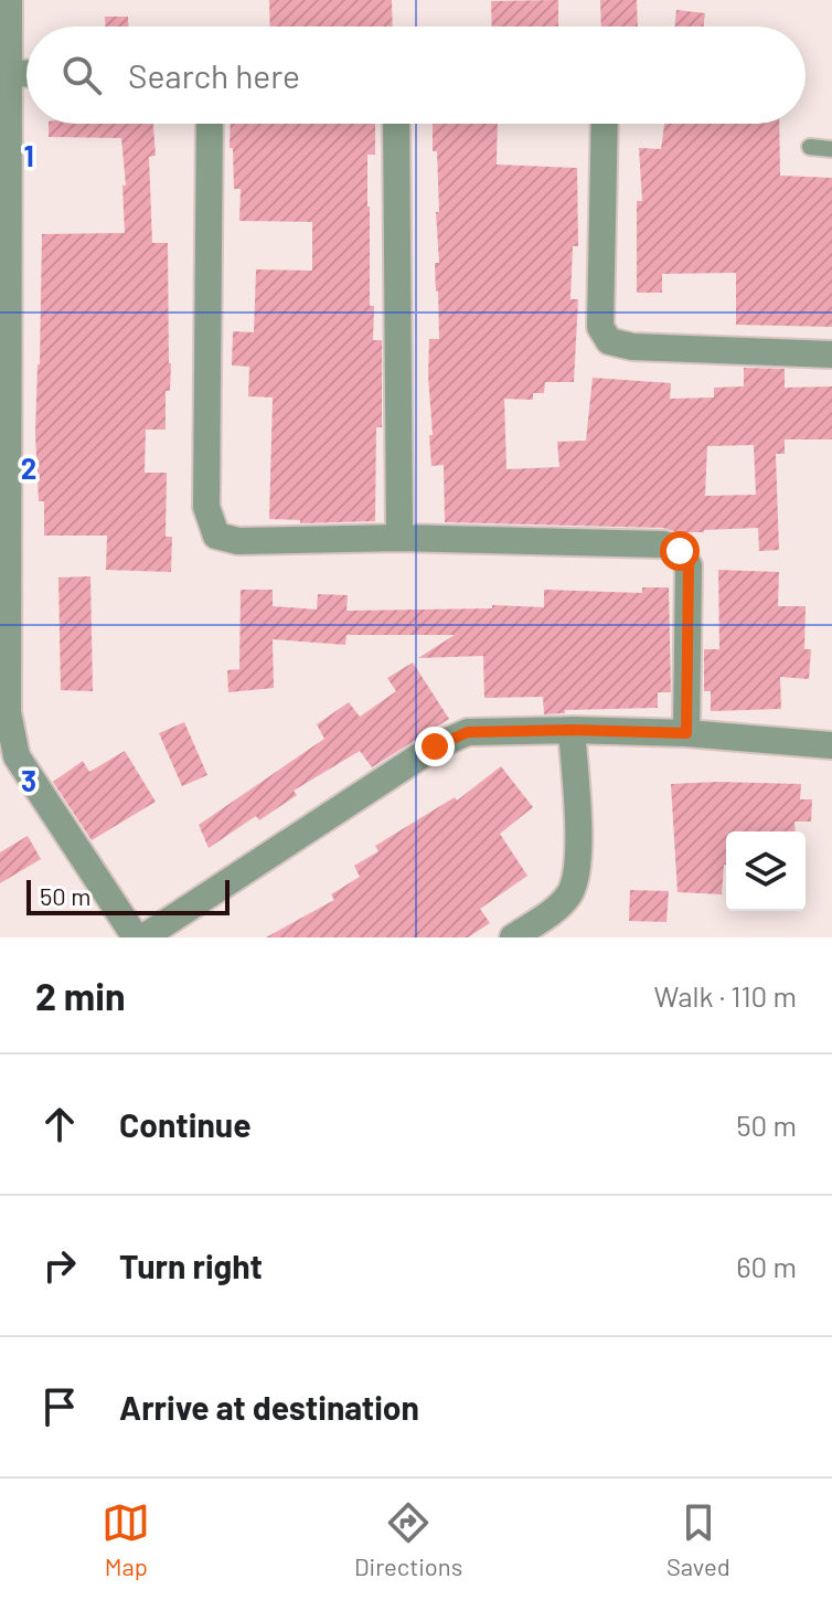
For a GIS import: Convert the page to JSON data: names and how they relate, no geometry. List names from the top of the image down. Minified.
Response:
{"scale_bar":"50 m","page":{"search":"Search here","scale":"50 m","heading":["2 min","Walk · 110 m"],"list":[["Continue","50 m"],["Turn right","60 m"],"Arrive at destination"],"nav":["Map","Directions","Saved"]},"grid":{"rows":["1","2","3"]}}
